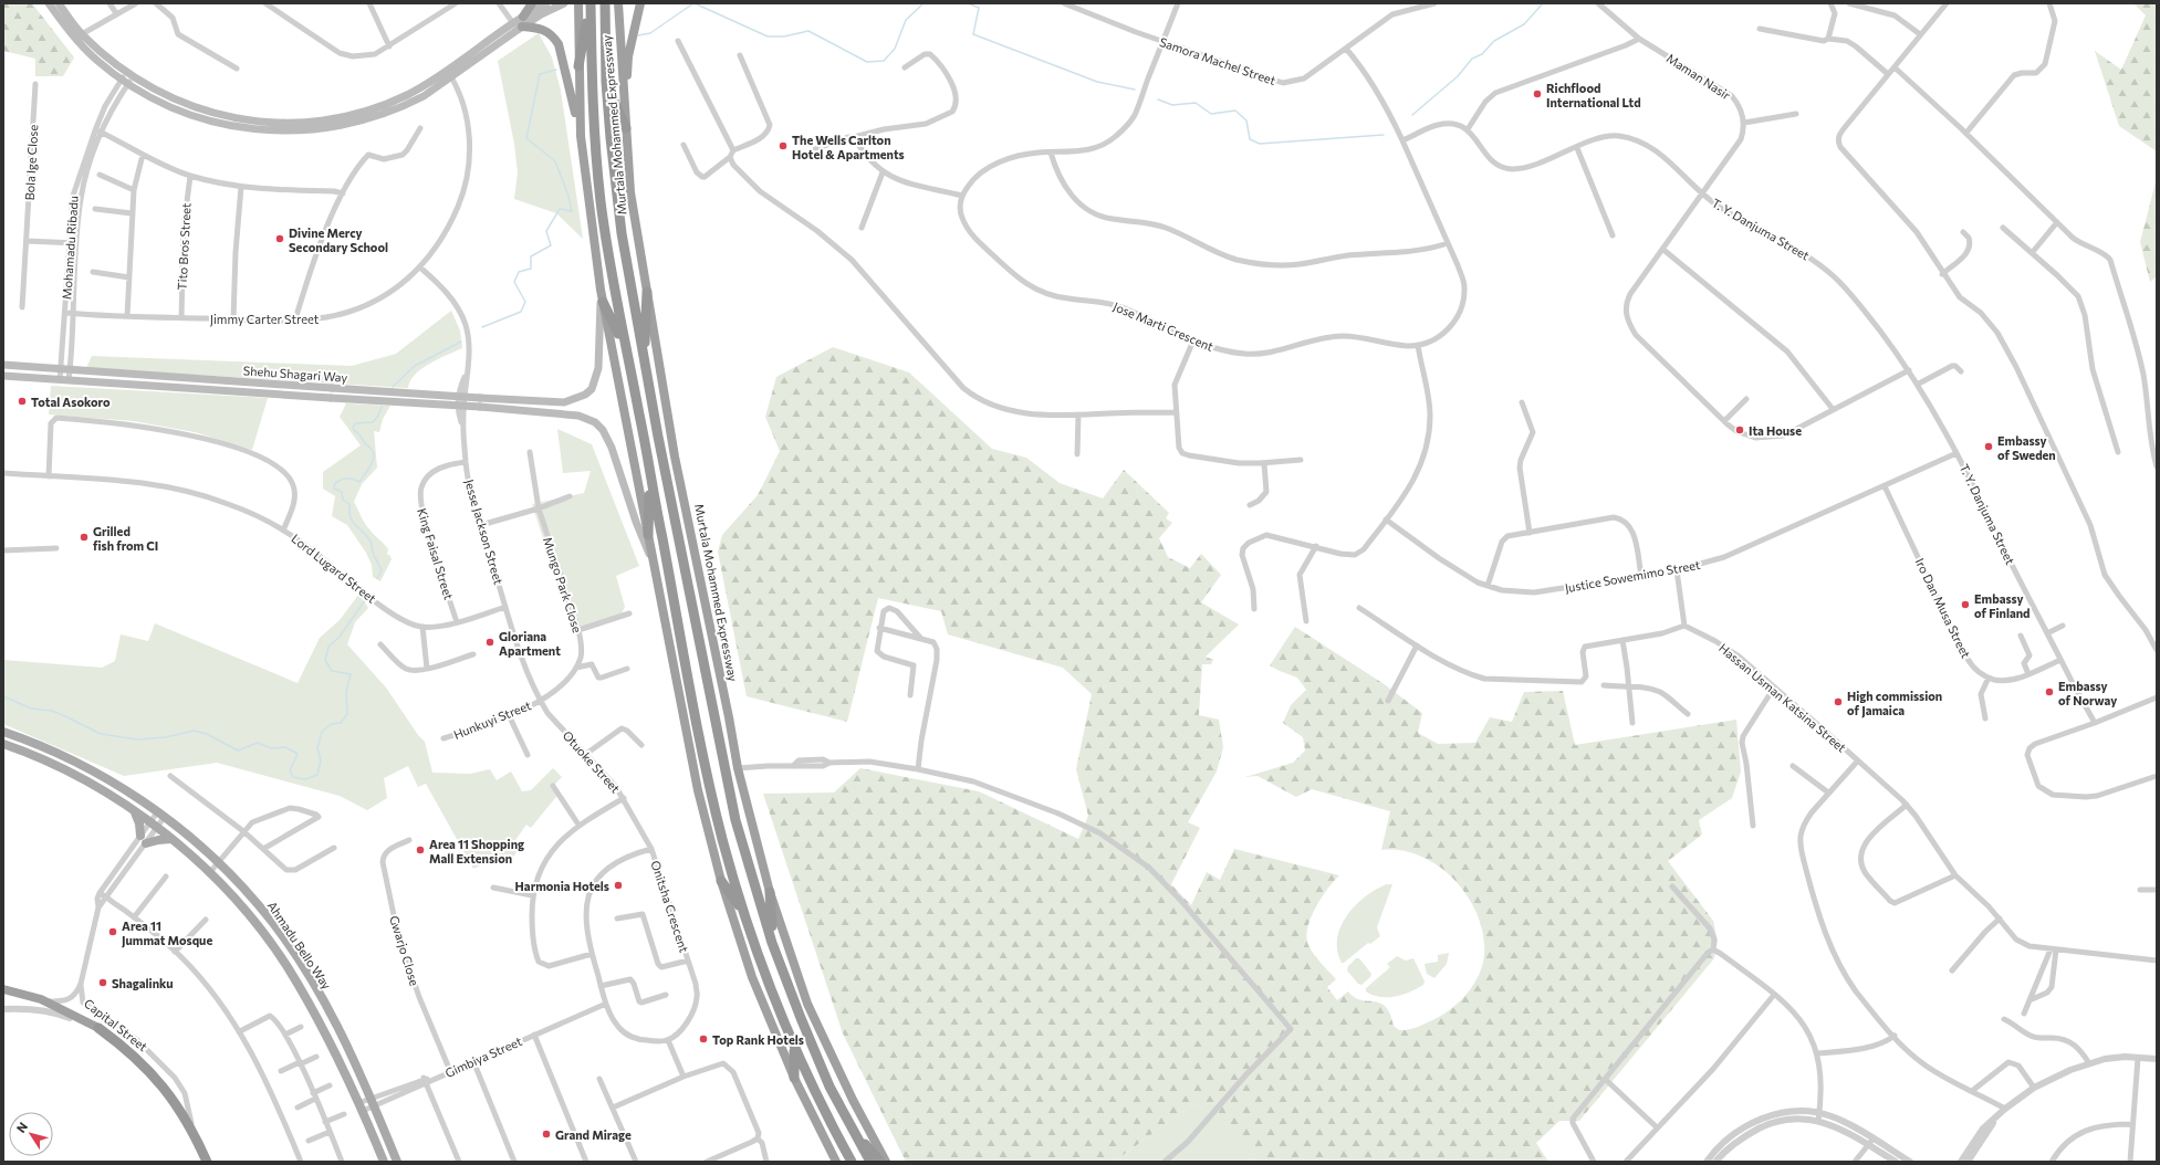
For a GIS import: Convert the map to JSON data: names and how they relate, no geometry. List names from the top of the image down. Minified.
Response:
{"streets":{"highway":["Murtala Mohammed Expressway"],"main road":["Shehu Shagari Way","Ahmadu Bello Way"],"street":["Samora Machel Street","Maman Nasir","Bola Ige Close","T. Y. Danjuma Street","Tito Bros Street","Mohamadu Ribadu","Jimmy Carter Street","Jose Marti Crescent","Jesse Jackson Street","King Faisal Street","Lord Lugard Street","Justice Sowemimo Street","Mungo Park Close","Iro Dan Musa Street","Hassan Usman Katsina Street","Hunkuyi Street","Otuoke Street","Onitsha Crescent","Gwarjo Close","Capital Street","Gimbiya Street"]},"crossings":[["T. Y. Danjuma Street","Justice Sowemimo Street"],["Tito Bros Street","Jimmy Carter Street"],["Mohamadu Ribadu","Jimmy Carter Street"],["Mohamadu Ribadu","Shehu Shagari Way"],["Jimmy Carter Street","Jesse Jackson Street"],["Jesse Jackson Street","King Faisal Street"],["Jesse Jackson Street","Lord Lugard Street"],["Jesse Jackson Street","Mungo Park Close"],["Jesse Jackson Street","Hunkuyi Street"],["Jesse Jackson Street","Otuoke Street"],["King Faisal Street","Lord Lugard Street"],["Justice Sowemimo Street","Iro Dan Musa Street"],["Mungo Park Close","Hunkuyi Street"],["Mungo Park Close","Otuoke Street"],["Hunkuyi Street","Otuoke Street"],["Otuoke Street","Onitsha Crescent"],["Onitsha Crescent","Gimbiya Street"],["Ahmadu Bello Way","Capital Street"],["Ahmadu Bello Way","Gimbiya Street"],["Gwarjo Close","Gimbiya Street"]],"places":["Richflood International Ltd","The Wells Carlton Hotel & Apartments","Divine Mercy Secondary School","Total Asokoro","Ita House","Embassy of Sweden","Grilled fish from CI","Embassy of Finland","Gloriana Apartment","Embassy of Norway","High commission of Jamaica","Area 11 Shopping Mall Extension","Harmonia Hotels","Area 11 Jummat Mosque","Shagalinku","Top Rank Hotels","Grand Mirage"],"north":"top left"}
